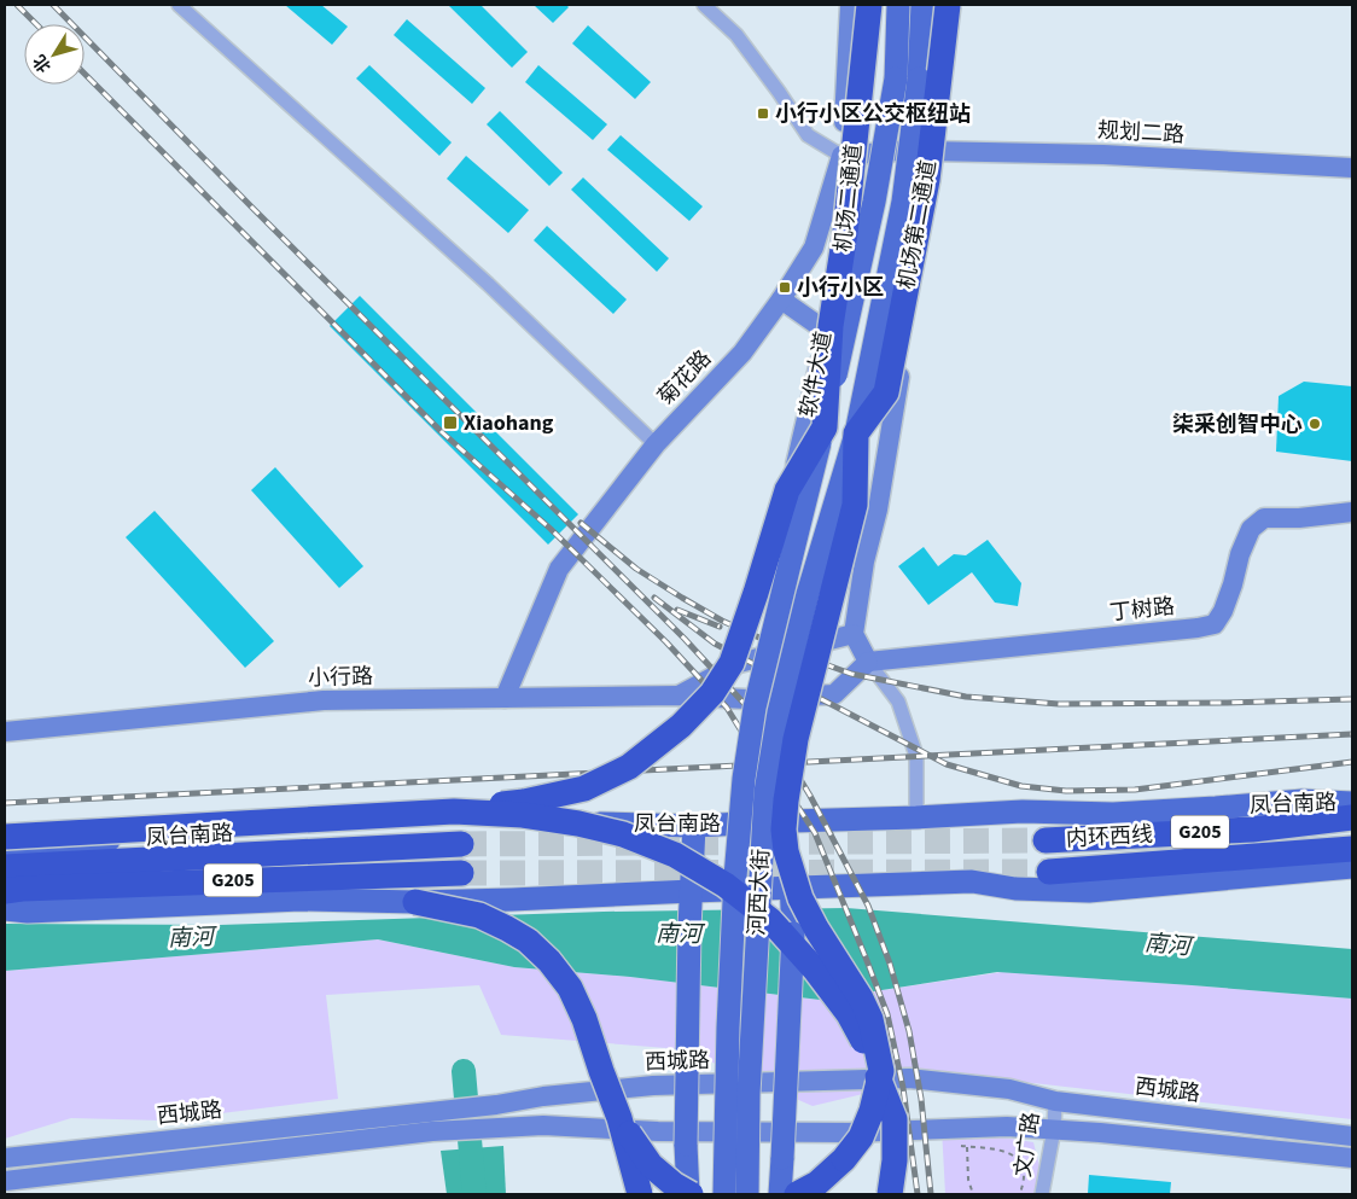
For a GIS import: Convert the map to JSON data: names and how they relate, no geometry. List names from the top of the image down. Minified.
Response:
{"streets":{"highway":["机场二通道","机场第二通道","凤台南路","G205","内环西线"],"main road":["软件大道","河西大街"],"street":["规划二路","菊花路","丁树路","小行路","西城路","文广路"]},"crossings":[["机场二通道","软件大道"],["机场第二通道","河西大街"],["软件大道","菊花路"],["软件大道","小行路"],["软件大道","河西大街"],["菊花路","小行路"],["丁树路","小行路"],["西城路","文广路"]],"water":["南河"],"places":{"transit":["小行小区公交枢纽站","小行小区","Xiaohang"],"other":["柒采创智中心"]},"north":"bottom left"}
